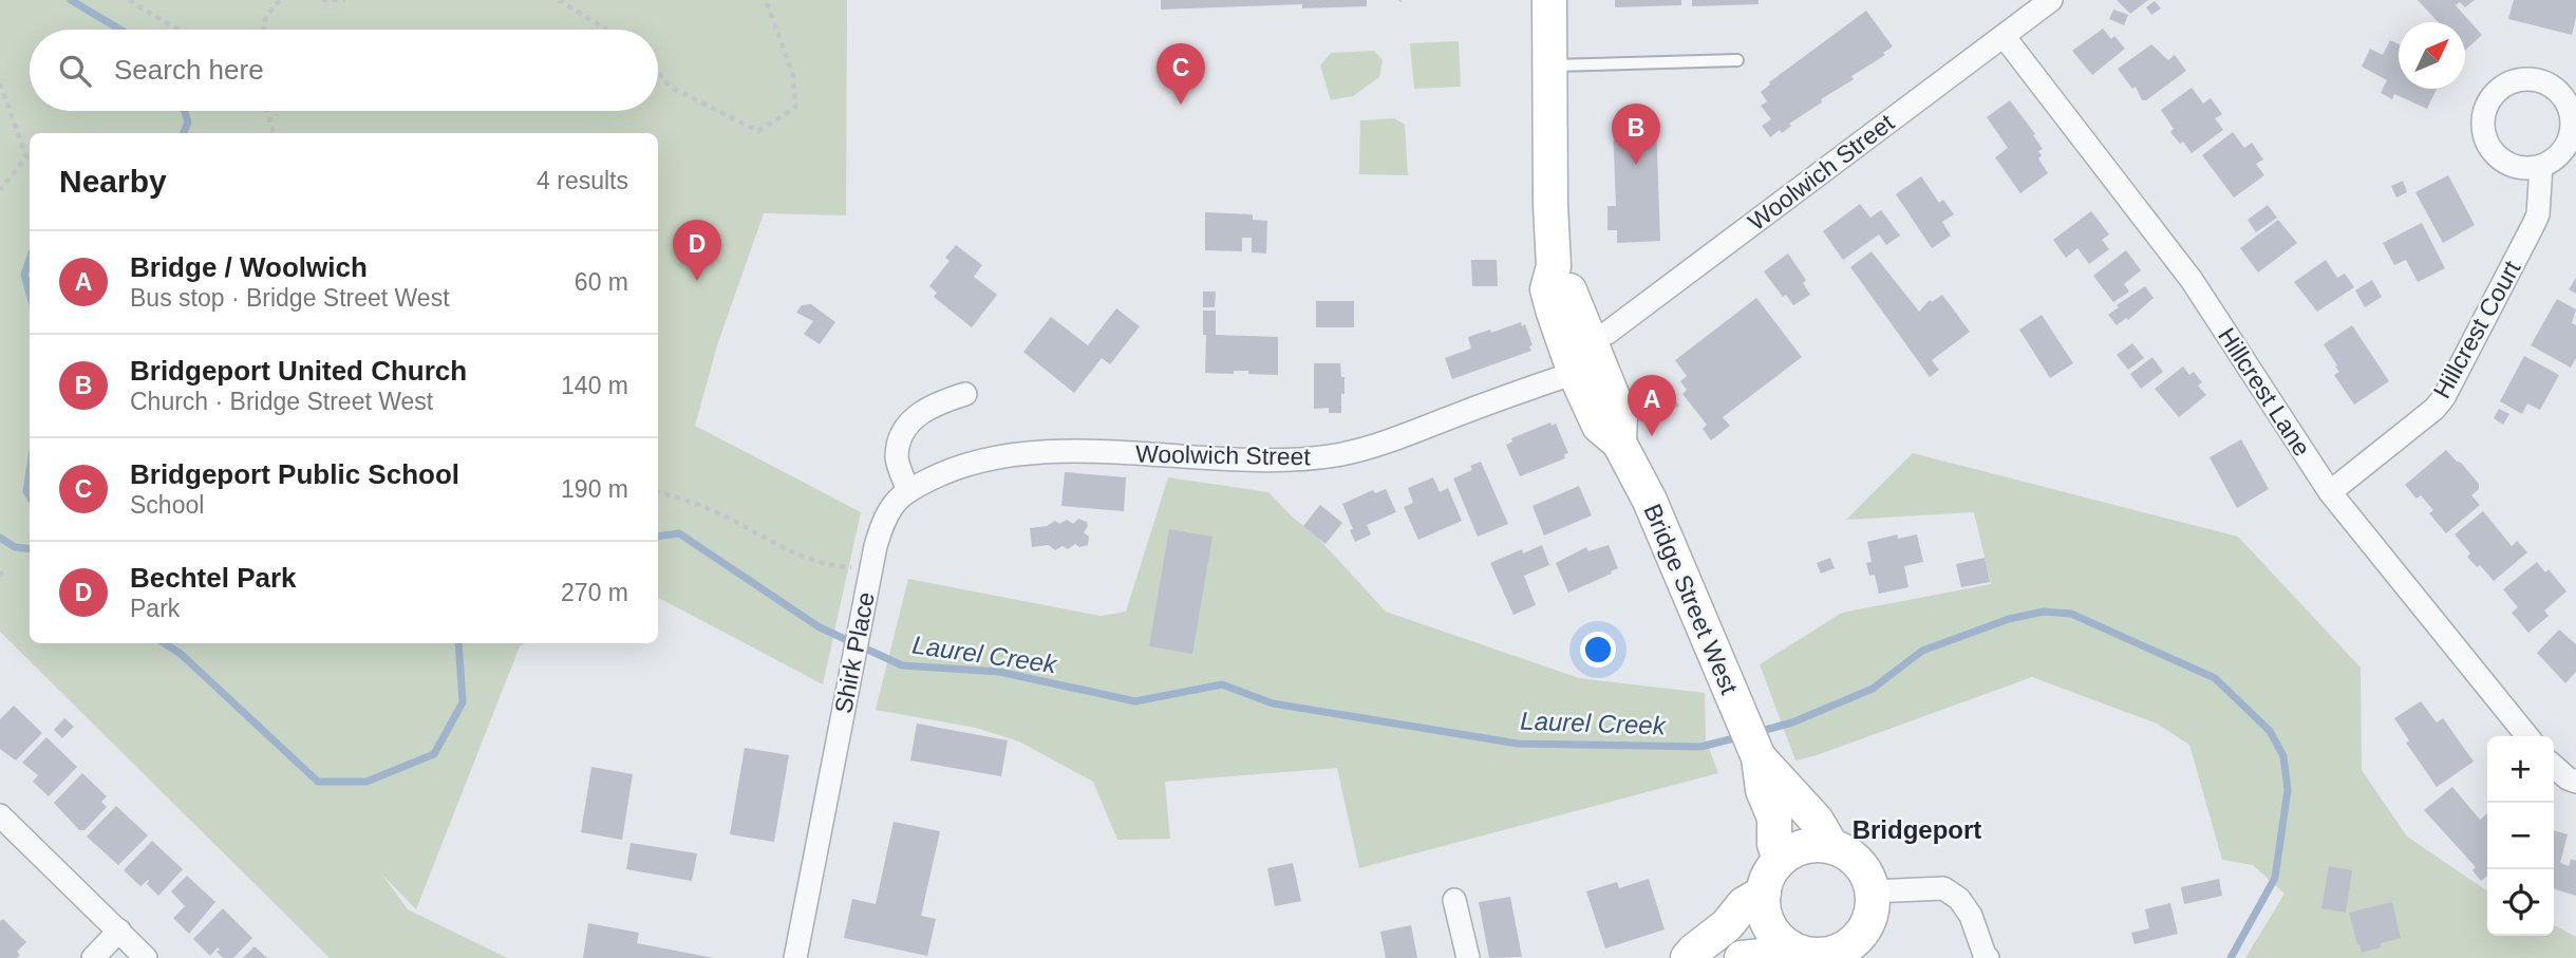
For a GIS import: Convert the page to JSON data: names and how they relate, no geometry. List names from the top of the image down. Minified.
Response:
{"streets":{"main road":["Bridge Street West"],"street":["Woolwich Street","Hillcrest Court","Hillcrest Lane","Shirk Place"]},"crossings":[["Woolwich Street","Hillcrest Lane"],["Woolwich Street","Bridge Street West"],["Woolwich Street","Shirk Place"],["Hillcrest Court","Hillcrest Lane"]],"districts":["Bridgeport"],"water":["Laurel Creek"],"north":"top right","page":{"search":"Search here","pins":["C","B","D","A"],"heading":["Nearby","4 results"],"list":[{"mark":"A","name":"Bridge / Woolwich","note":"Bus stop · Bridge Street West","value":"60 m"},{"mark":"B","name":"Bridgeport United Church","note":"Church · Bridge Street West","value":"140 m"},{"mark":"C","name":"Bridgeport Public School","note":"School","value":"190 m"},{"mark":"D","name":"Bechtel Park","note":"Park","value":"270 m"}],"map_buttons":["+","−"]}}
